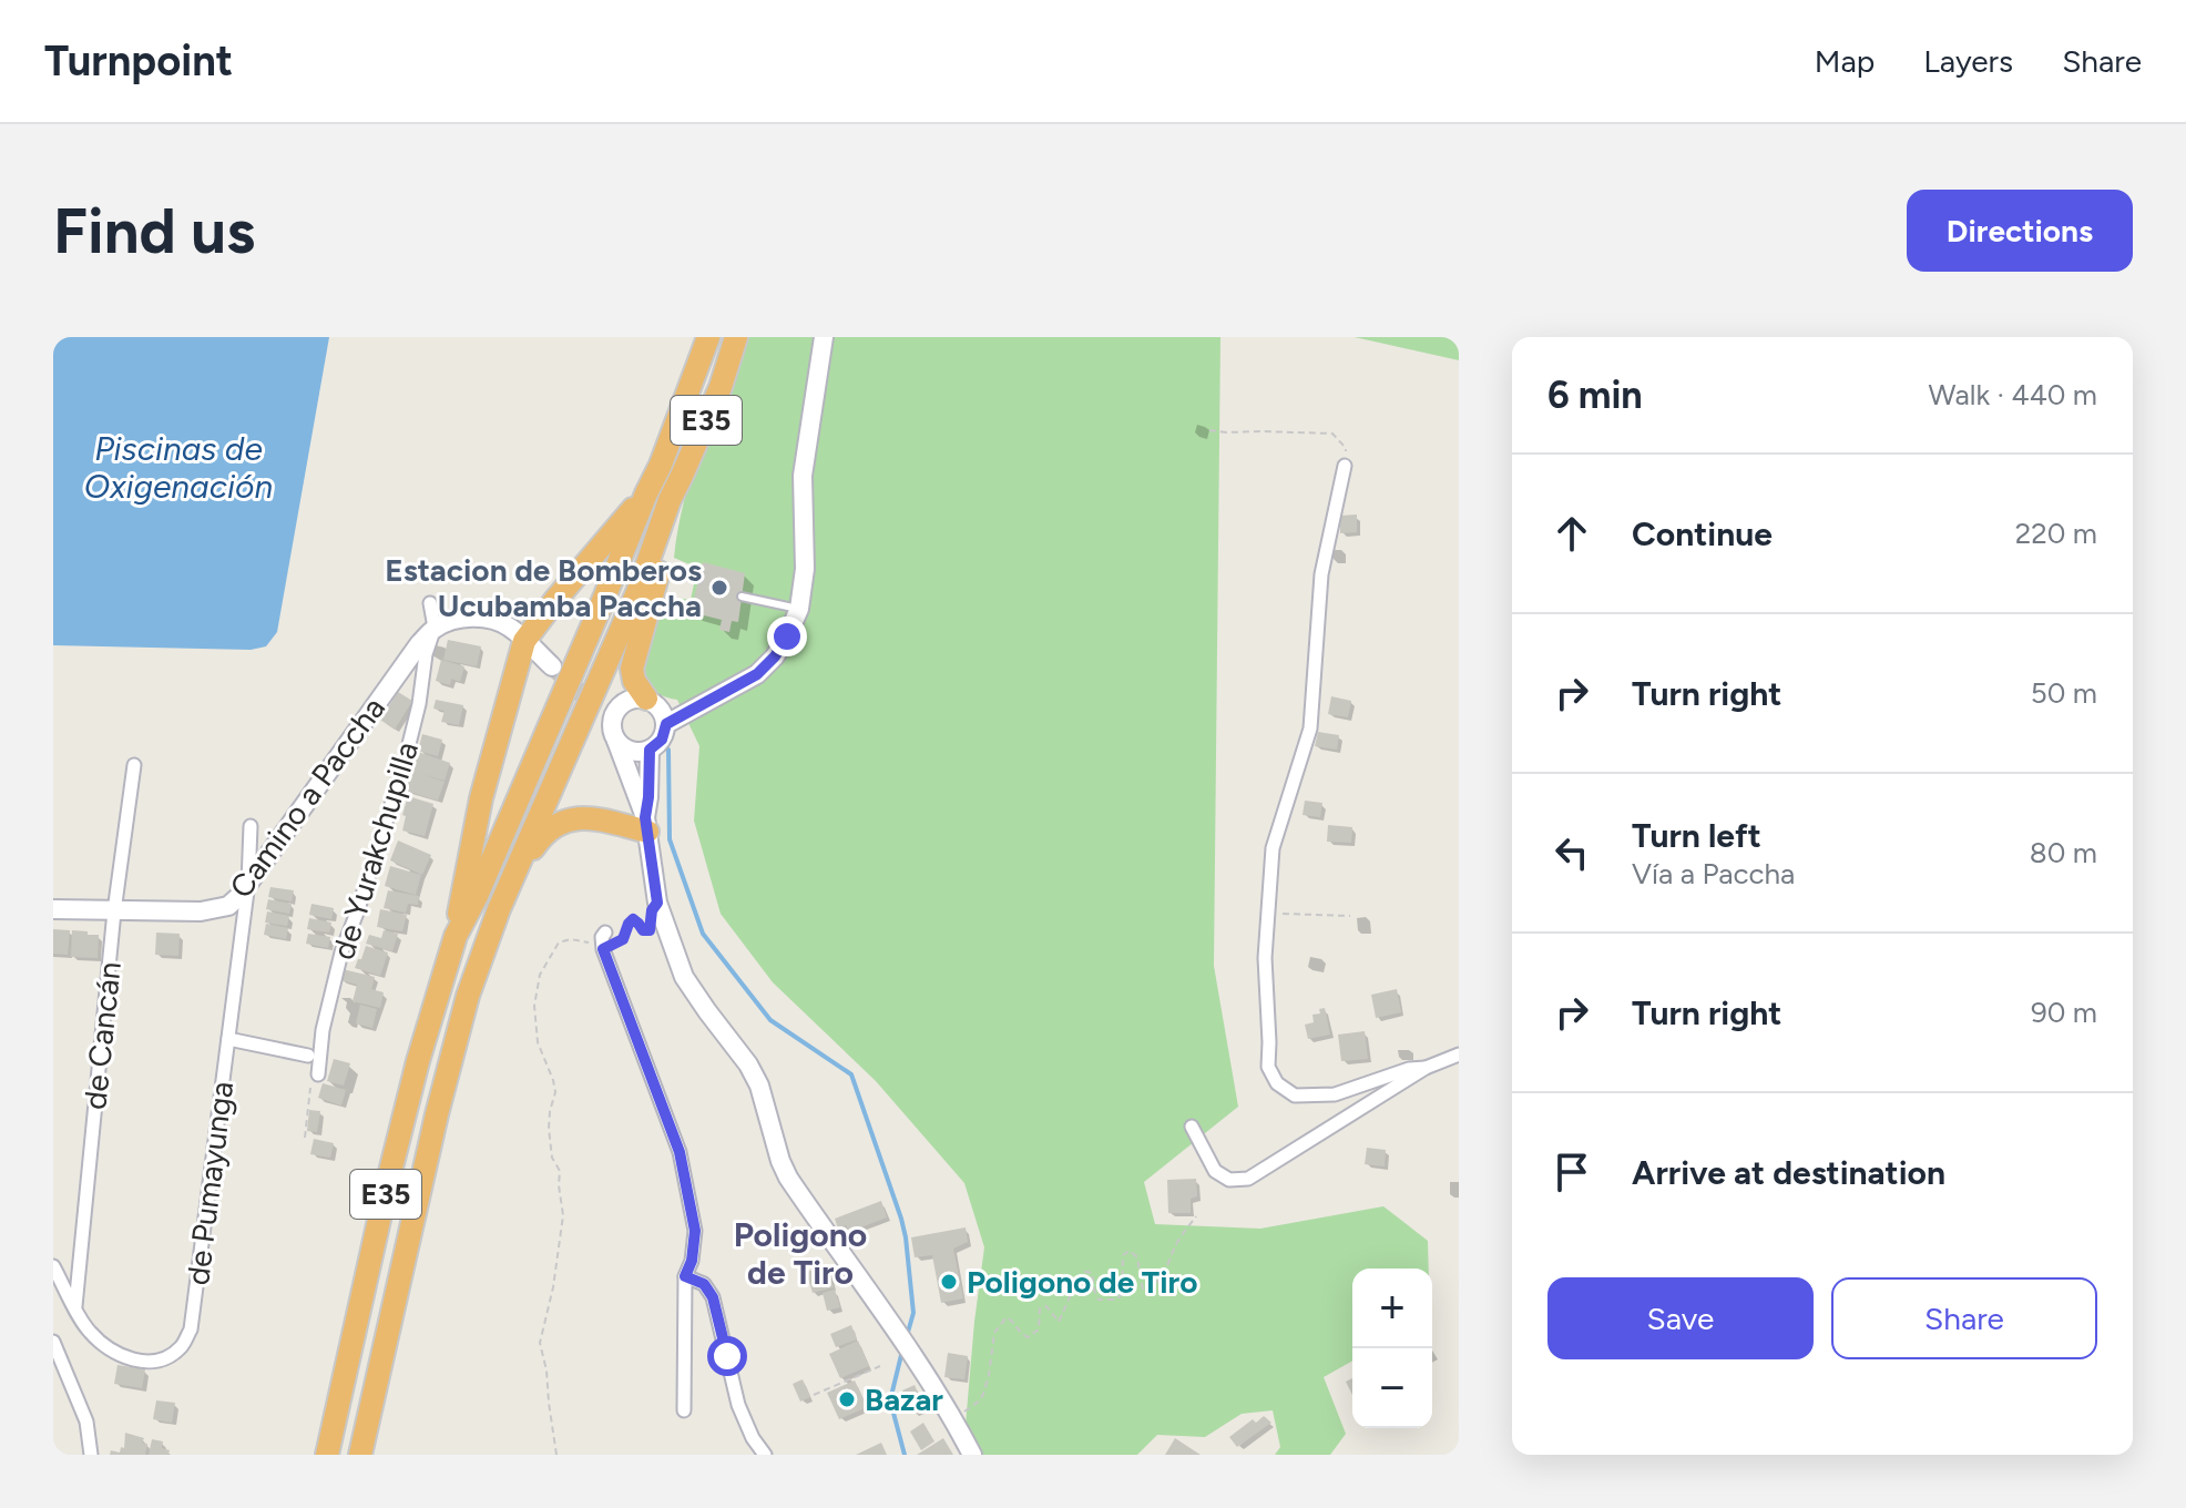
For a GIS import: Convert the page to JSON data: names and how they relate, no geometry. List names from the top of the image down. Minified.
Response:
{"streets":{"highway":["E35"],"main road":["Camino a Paccha"],"street":["de Yurakchupilla","de Cancán","de Pumayunga"]},"crossings":[["Camino a Paccha","de Yurakchupilla"],["Camino a Paccha","de Cancán"],["Camino a Paccha","de Pumayunga"],["de Cancán","de Pumayunga"]],"districts":["Poligono de Tiro"],"water":["Piscinas de Oxigenación"],"places":["Estacion de Bomberos Ucubamba Paccha","Poligono de Tiro","Bazar"],"page":{"header":"Turnpoint","nav":["Map","Layers","Share"],"buttons":["Directions",["Save","Share"]],"title":"Find us","heading":["6 min","Walk · 440 m"],"list":[["Continue","220 m"],["Turn right","50 m"],["Turn left","Vía a Paccha","80 m"],["Turn right","90 m"],"Arrive at destination"],"map_buttons":["+","−"]}}
